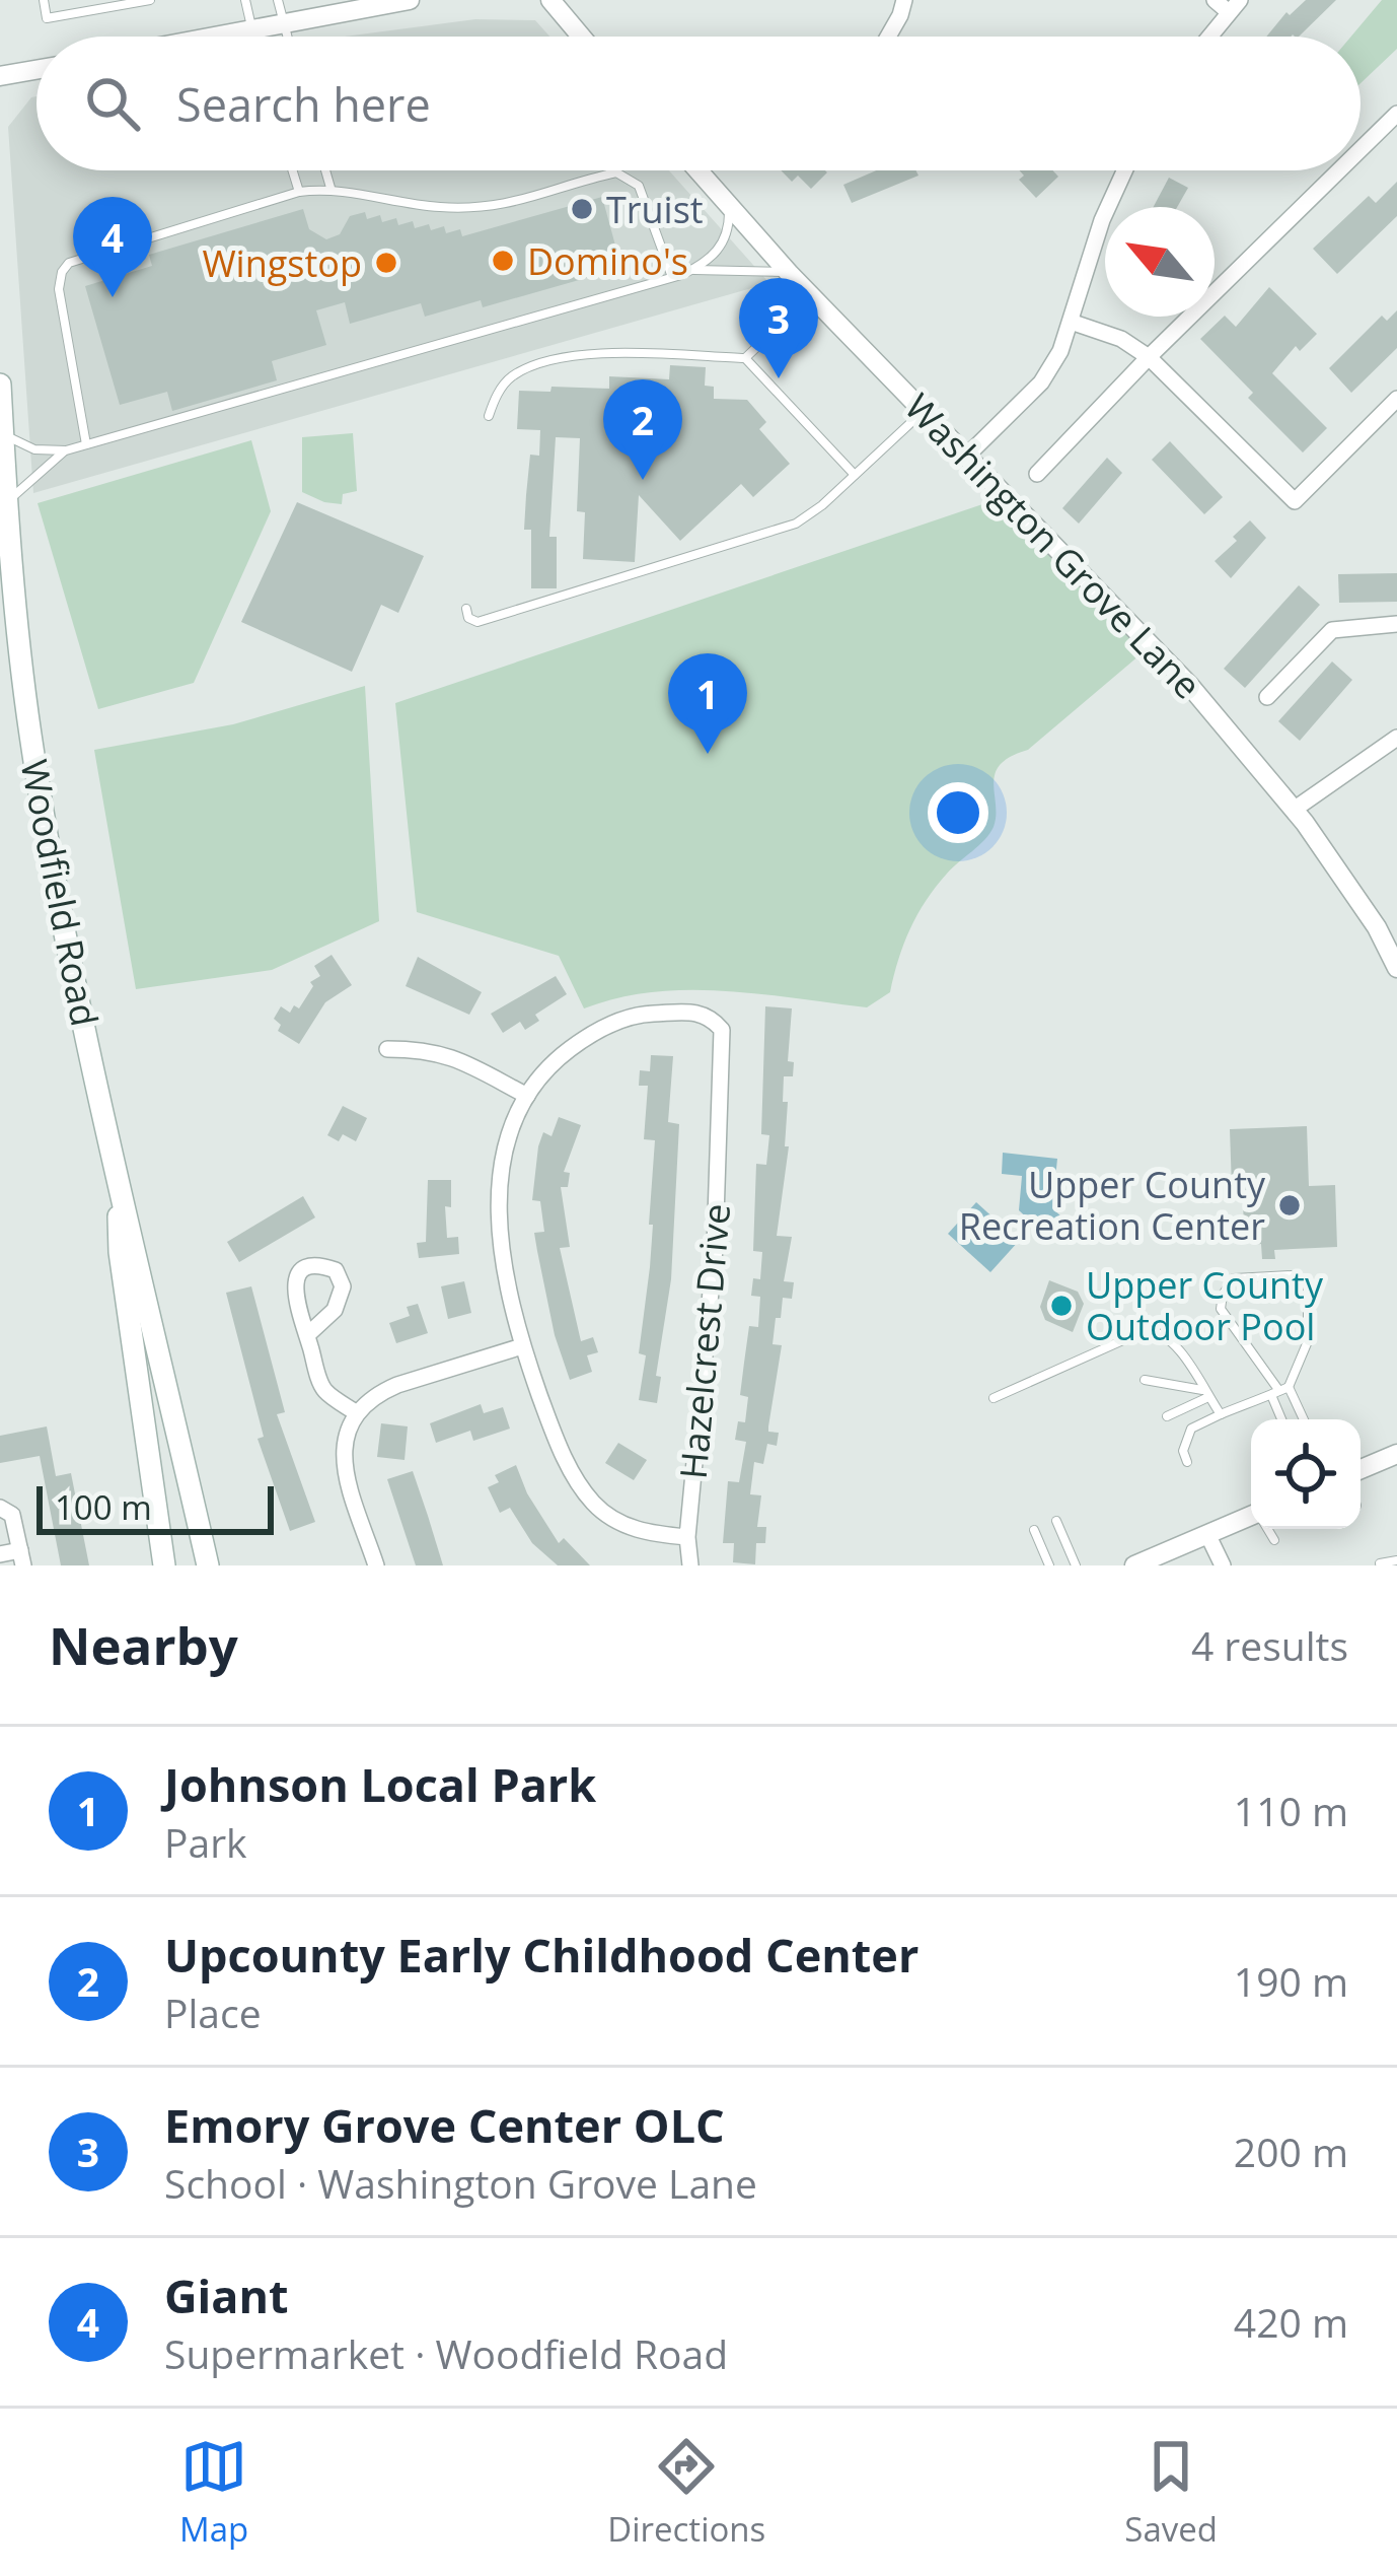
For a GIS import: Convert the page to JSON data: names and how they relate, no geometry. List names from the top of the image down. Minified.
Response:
{"streets":{"main road":["Woodfield Road"],"street":["Washington Grove Lane","Hazelcrest Drive"]},"places":["Truist","Domino's","Wingstop","Upper County Recreation Center","Upper County Outdoor Pool"],"scale_bar":"100 m","north":"top left","page":{"search":"Search here","pins":["4","3","2","1"],"scale":"100 m","heading":["Nearby","4 results"],"list":[{"mark":"1","name":"Johnson Local Park","note":"Park","value":"110 m"},{"mark":"2","name":"Upcounty Early Childhood Center","note":"Place","value":"190 m"},{"mark":"3","name":"Emory Grove Center OLC","note":"School · Washington Grove Lane","value":"200 m"},{"mark":"4","name":"Giant","note":"Supermarket · Woodfield Road","value":"420 m"}],"nav":["Map","Directions","Saved"]}}
